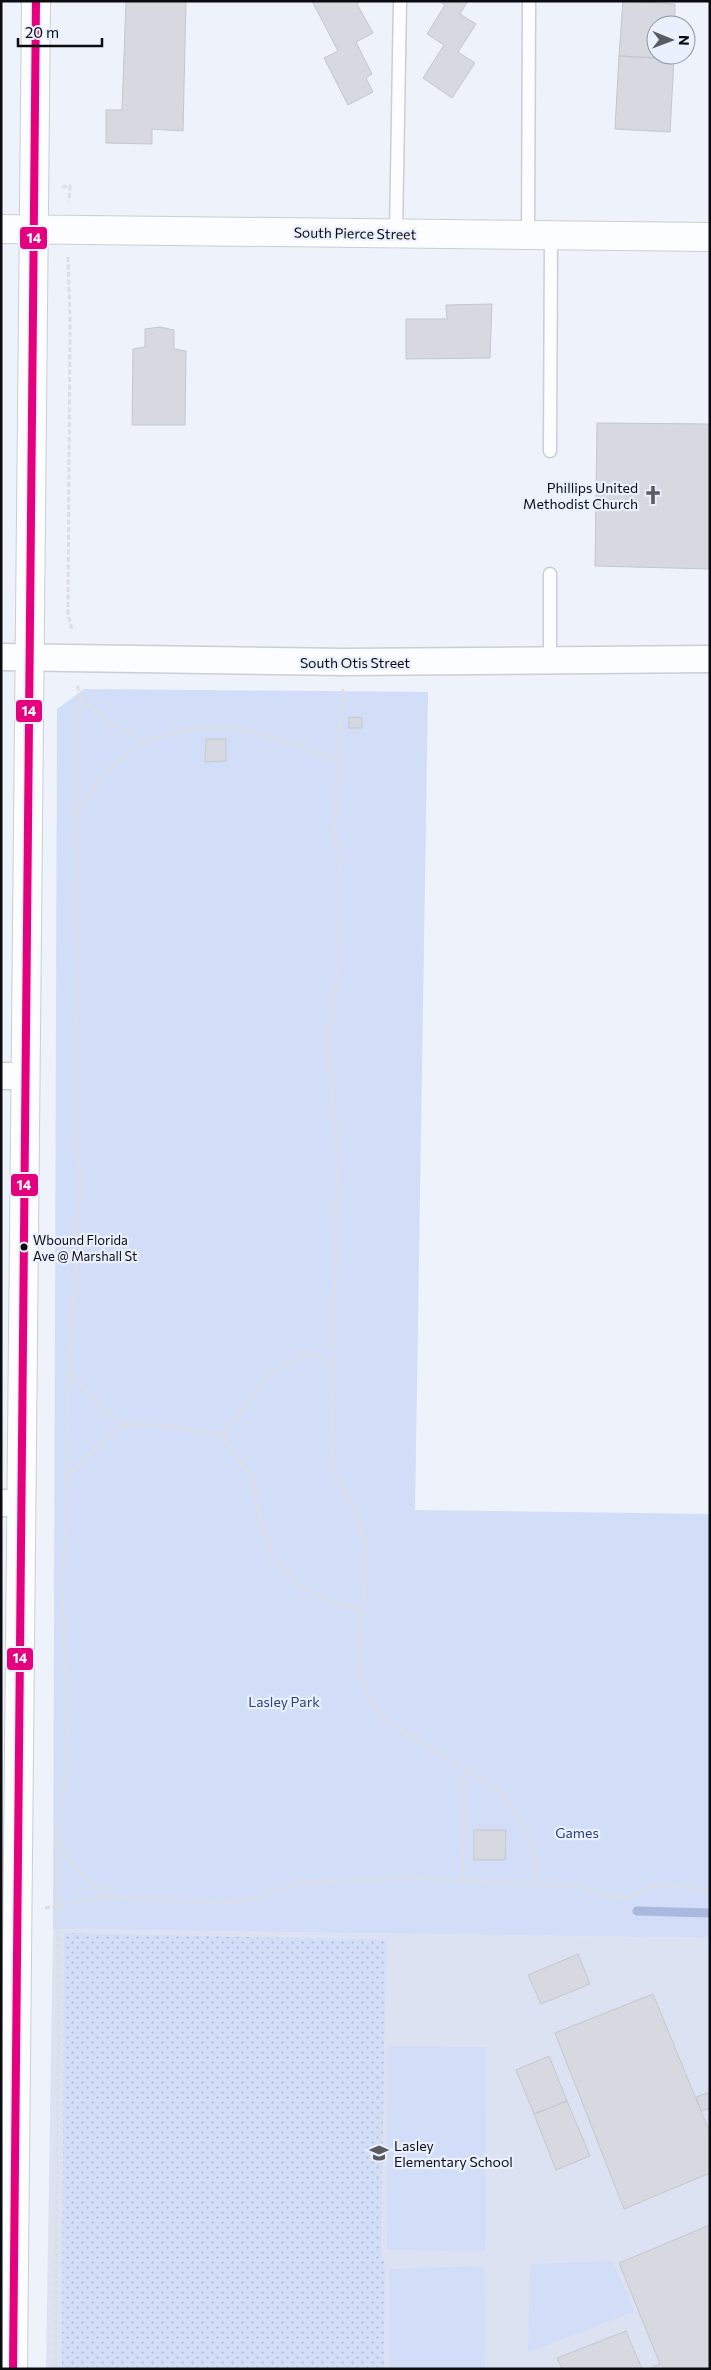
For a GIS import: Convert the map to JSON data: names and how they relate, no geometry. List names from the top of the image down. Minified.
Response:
{"streets":{"street":["South Pierce Street","South Otis Street"]},"parks":["Lasley Park","Games"],"places":{"church":["Phillips United Methodist Church"],"other":["Wbound Florida Ave @ Marshall St"],"school or university":["Lasley Elementary School"]},"lines":["transit line 14"],"scale_bar":"20 m","north":"right"}
